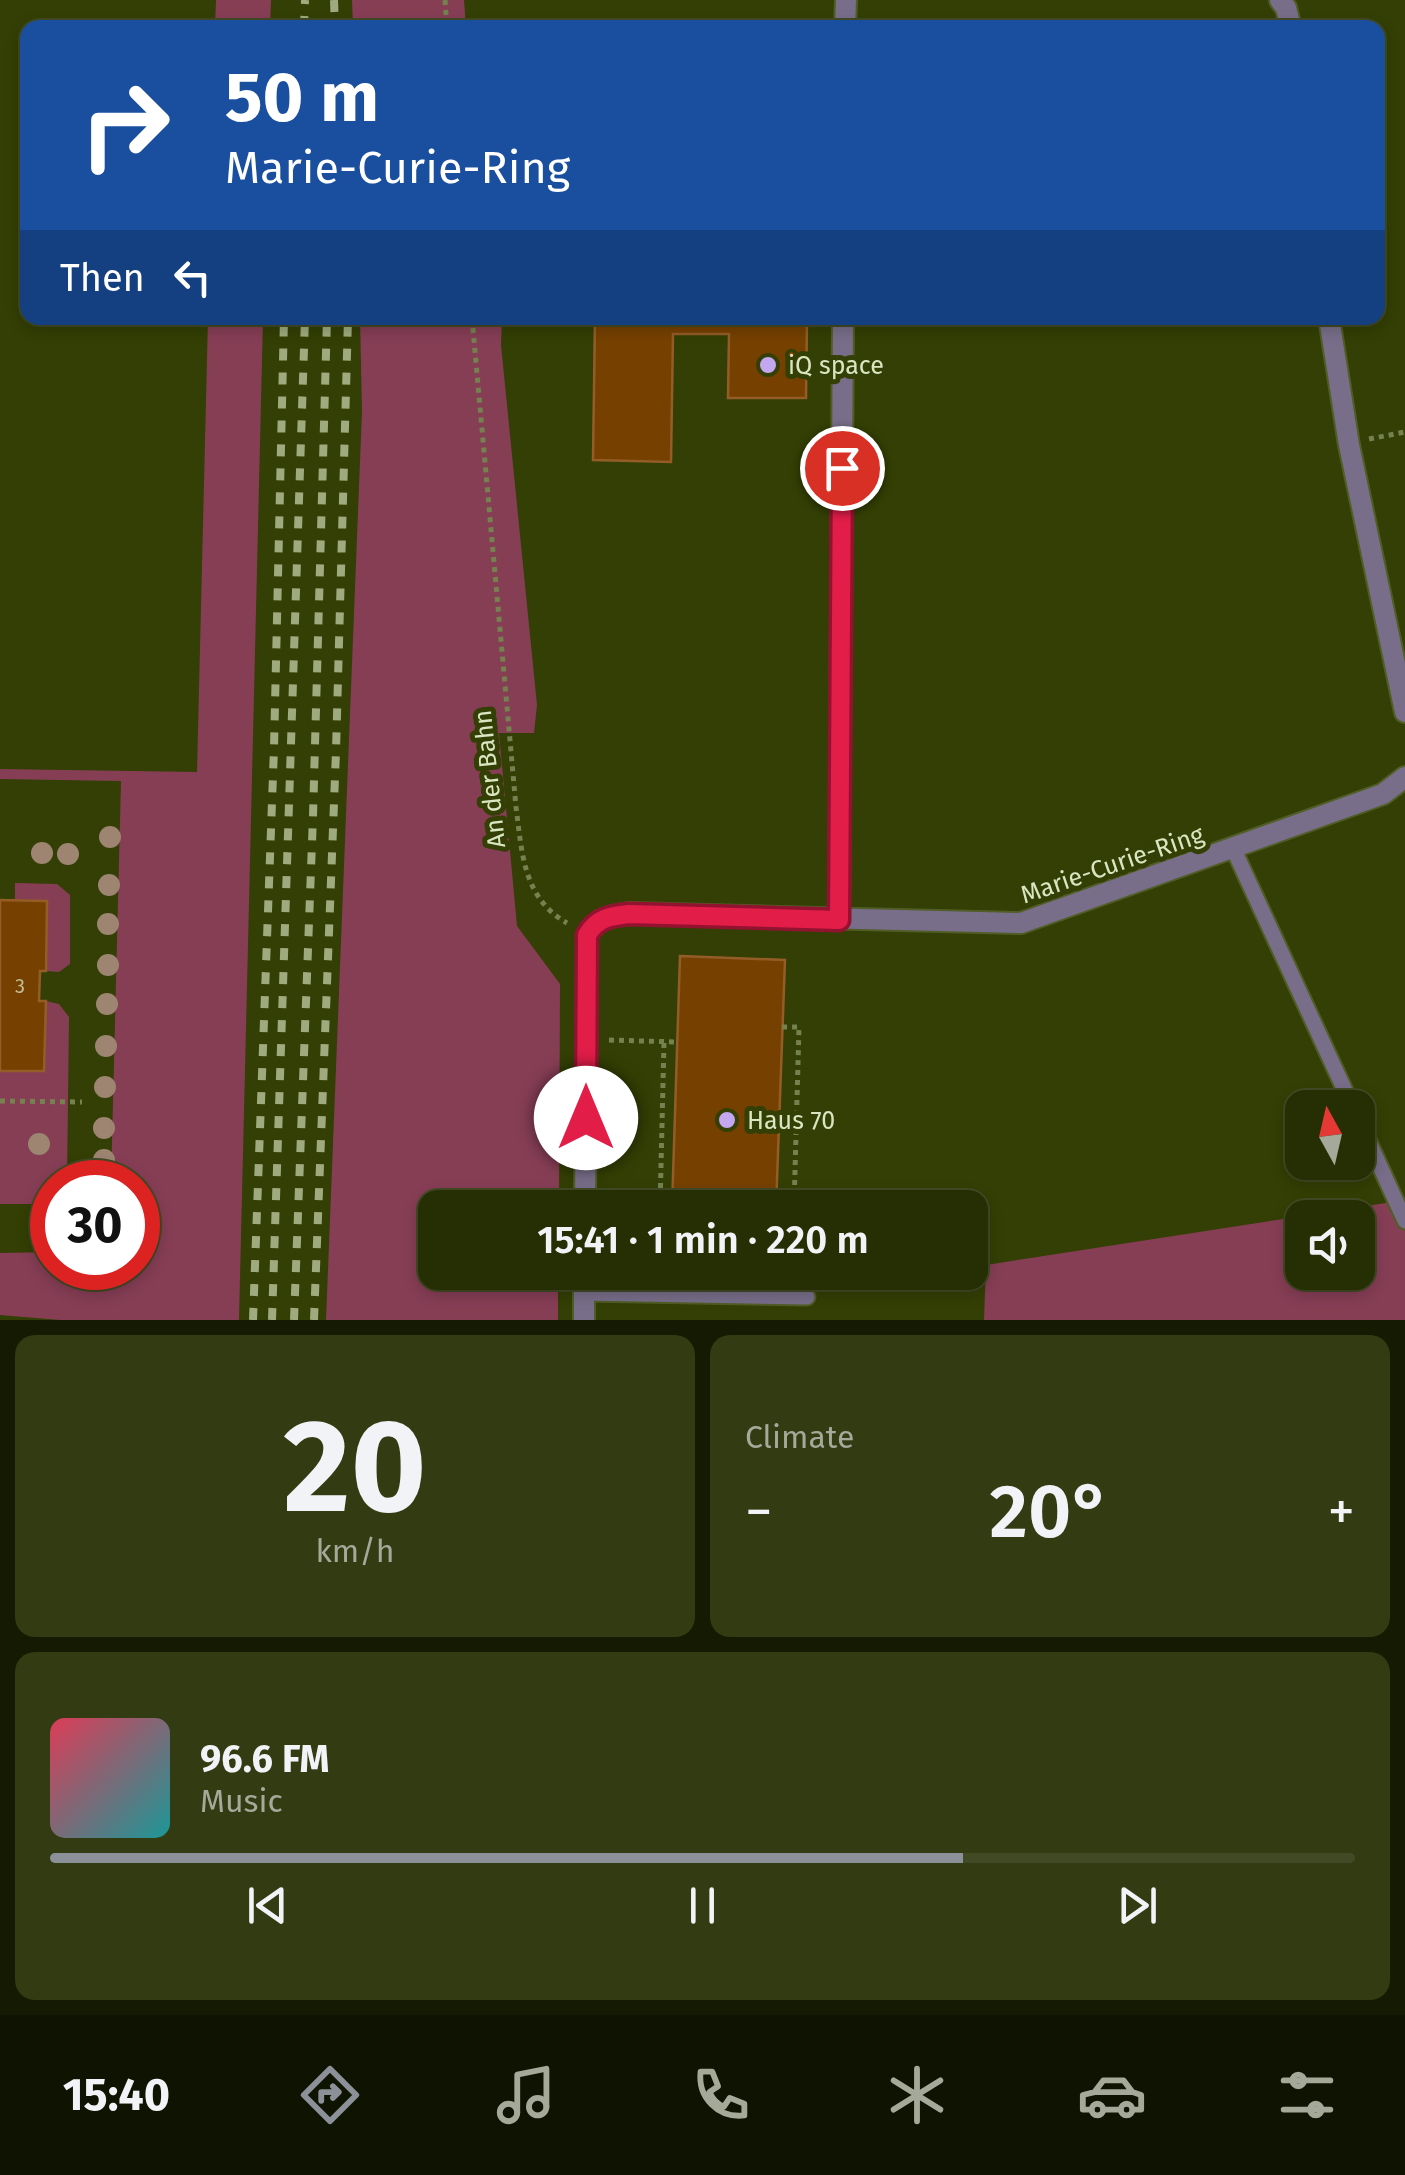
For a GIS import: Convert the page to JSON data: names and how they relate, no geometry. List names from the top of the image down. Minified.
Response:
{"streets":{"street":["Marie-Curie-Ring"],"path":["An der Bahn"]},"crossings":[["An der Bahn","Marie-Curie-Ring"]],"places":["iQ space","Haus 70"],"house_numbers":["3"],"north":"top","page":{"turn":["50 m","Marie-Curie-Ring"],"then":"Then","limit":"30","trip":"15:41 · 1 min · 220 m","tile":[["20","km/h"],"Climate"],"heat":["−","20°","+"],"song":["96.6 FM","Music"],"tabs":"15:40"}}
